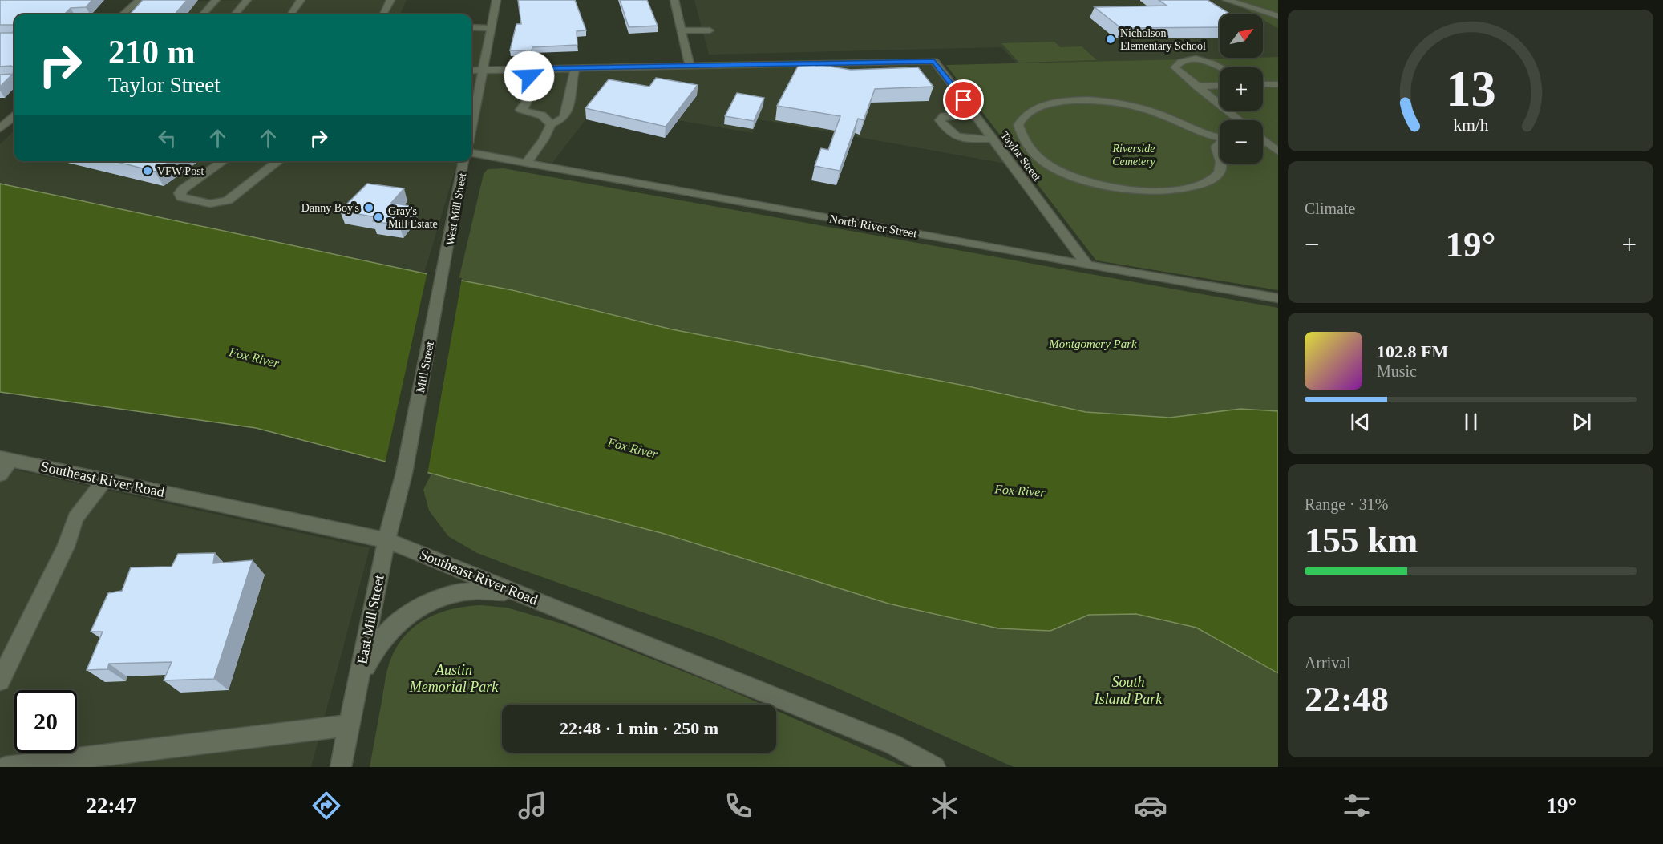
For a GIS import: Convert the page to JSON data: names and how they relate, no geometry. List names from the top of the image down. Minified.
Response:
{"streets":{"street":["Taylor Street","West Mill Street","North River Street","Mill Street","Southeast River Road","East Mill Street"]},"crossings":[["Taylor Street","North River Street"],["West Mill Street","Mill Street"],["Mill Street","East Mill Street"],["Southeast River Road","East Mill Street"]],"water":["Fox River"],"parks":["Riverside Cemetery","Montgomery Park","Austin Memorial Park","South Island Park"],"places":["Nicholson Elementary School","VFW Post","Danny Boy's","Gray's Mill Estate"],"north":"top right","page":{"map_buttons":["+","−"],"turn":["210 m","Taylor Street"],"tile":["Climate",["Range · 31%","155 km"],["Arrival","22:48"]],"heat":["−","19°","+"],"song":["102.8 FM","Music"],"limit":"20","trip":"22:48 · 1 min · 250 m","tabs":["22:47","19°"],"gauge":["13","km/h"]}}
